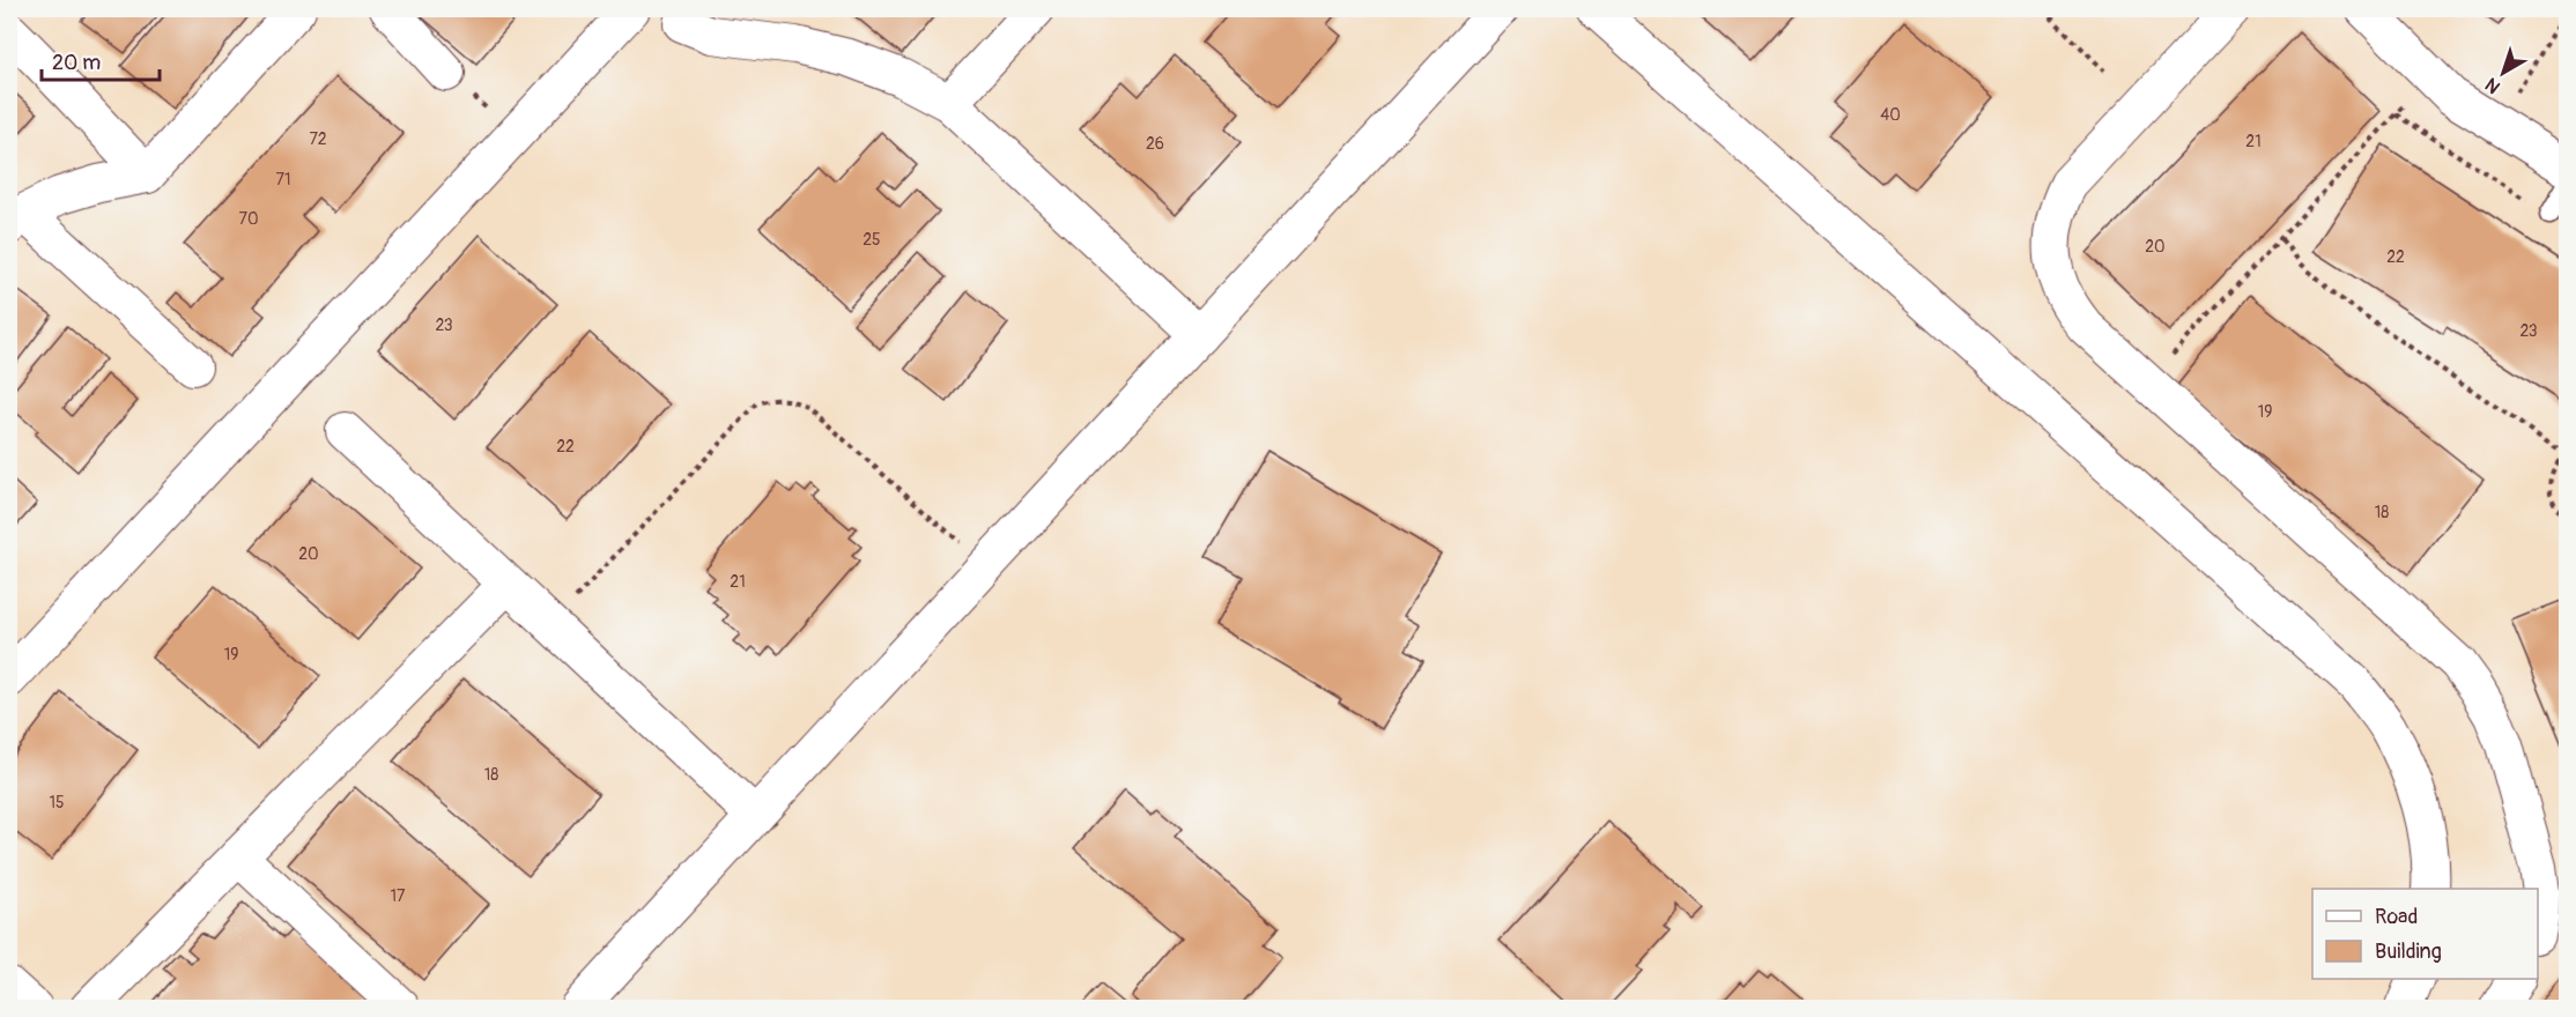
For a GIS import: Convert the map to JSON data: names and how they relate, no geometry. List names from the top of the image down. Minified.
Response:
{"house_numbers":["40","72","21","26","71","70","25","20","22","23","23","19","22","18","20","21","19","18","15","17"],"legend":["Road","Building"],"scale_bar":"20 m","north":"bottom left"}
